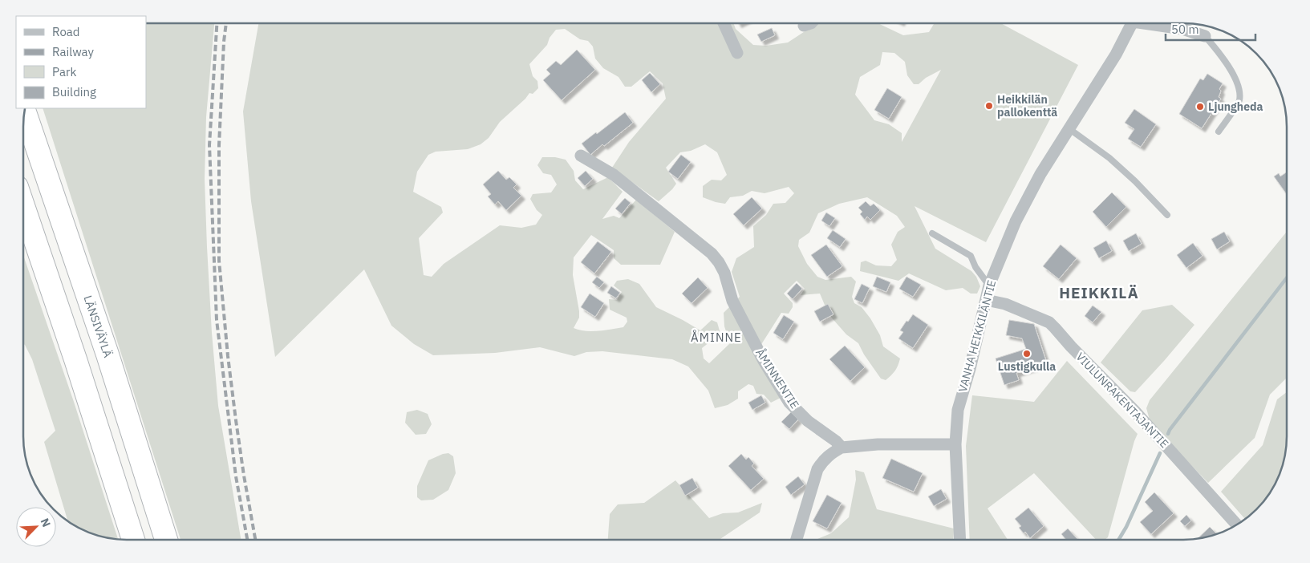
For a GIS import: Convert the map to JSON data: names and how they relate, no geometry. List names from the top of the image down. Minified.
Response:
{"streets":{"highway":["LÄNSIVÄYLÄ"],"street":["VANHA HEIKKILÄNTIE","ÅMINNENTIE","VIULUNRAKENTAJANTIE"]},"crossings":[["VANHA HEIKKILÄNTIE","VIULUNRAKENTAJANTIE"]],"districts":["HEIKKILÄ","ÅMINNE"],"places":["Heikkilän pallokenttä","Ljungheda","Lustigkulla"],"legend":["Road","Railway","Park","Building"],"scale_bar":"50 m","north":"top right"}
